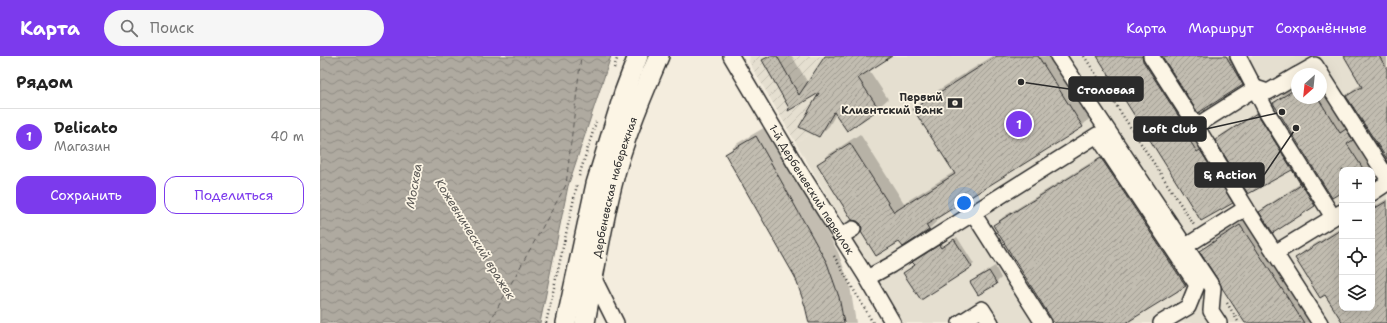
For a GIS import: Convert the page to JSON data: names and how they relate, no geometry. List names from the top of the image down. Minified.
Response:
{"streets":{"main road":["Дербеневская набережная"],"street":["1-й Дербеневский переулок"]},"water":["Москва","Кожевнический вражек"],"places":{"other":["Столовая","Loft Club","& Action"],"bank":["Первый Клиентский Банк"]},"north":"bottom left","page":{"header":"Карта","search":"Поиск","nav":["Карта","Маршрут","Сохранённые"],"heading":"Рядом","list":[{"mark":"1","name":"Delicato","note":"Магазин","value":"40 m"}],"pins":"1","buttons":["Сохранить","Поделиться"],"map_buttons":["+","−"]}}
